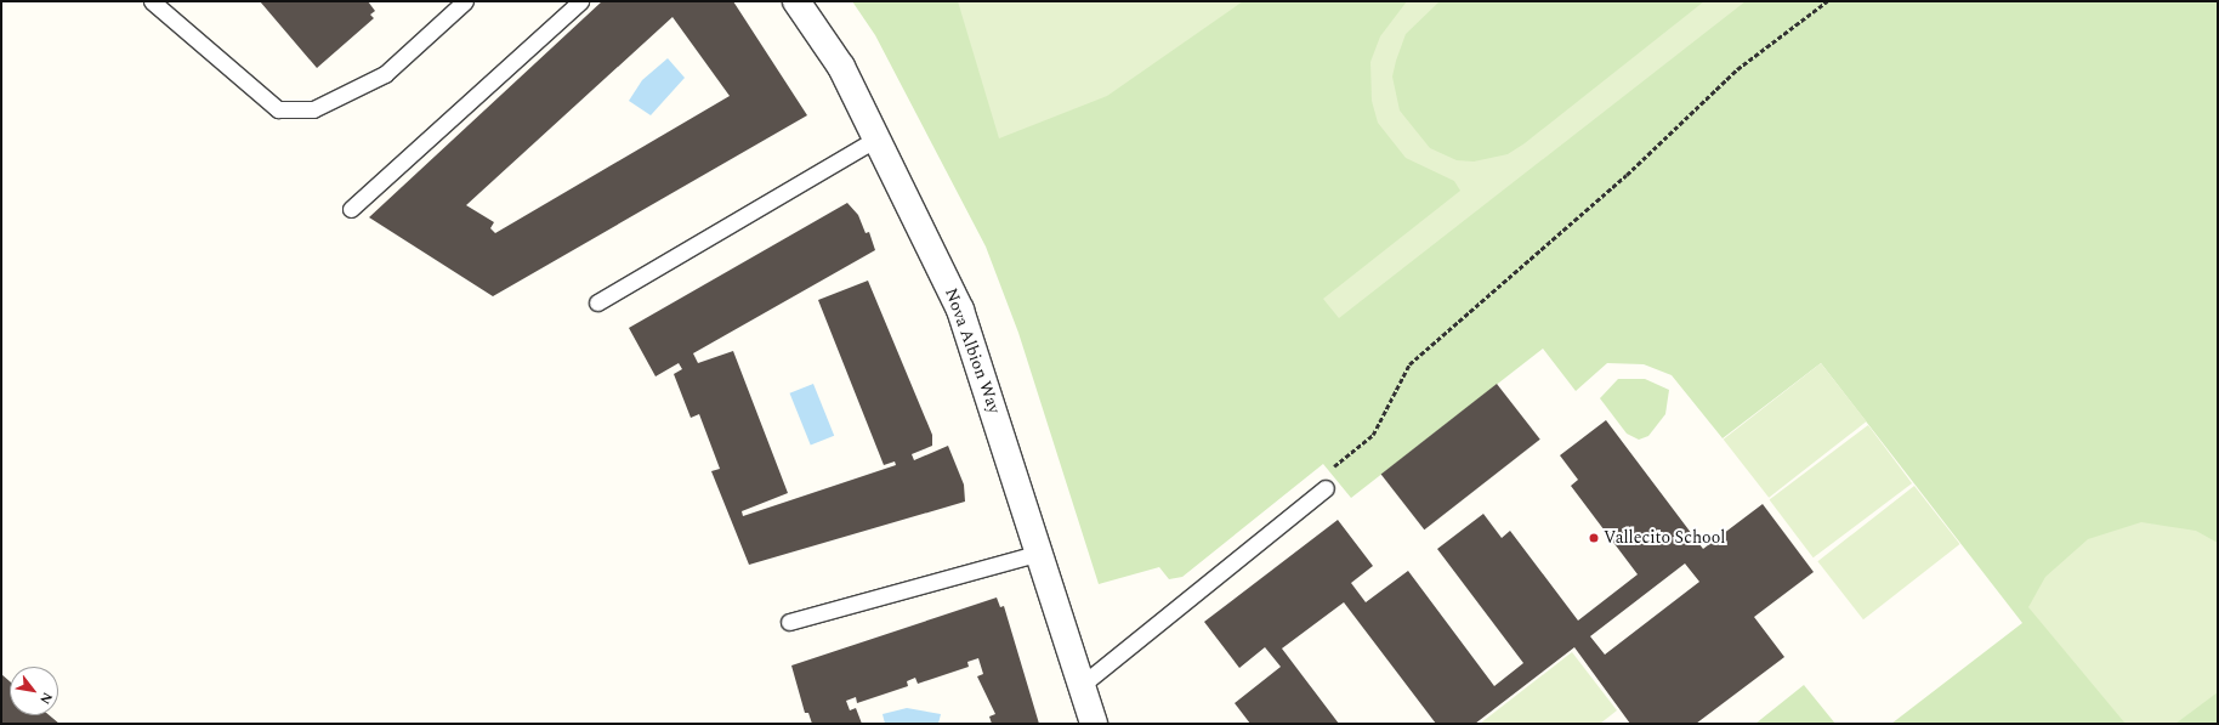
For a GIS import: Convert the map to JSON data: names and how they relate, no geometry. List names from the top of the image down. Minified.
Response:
{"streets":{"street":["Nova Albion Way"]},"places":["Vallecito School"],"north":"bottom right"}
